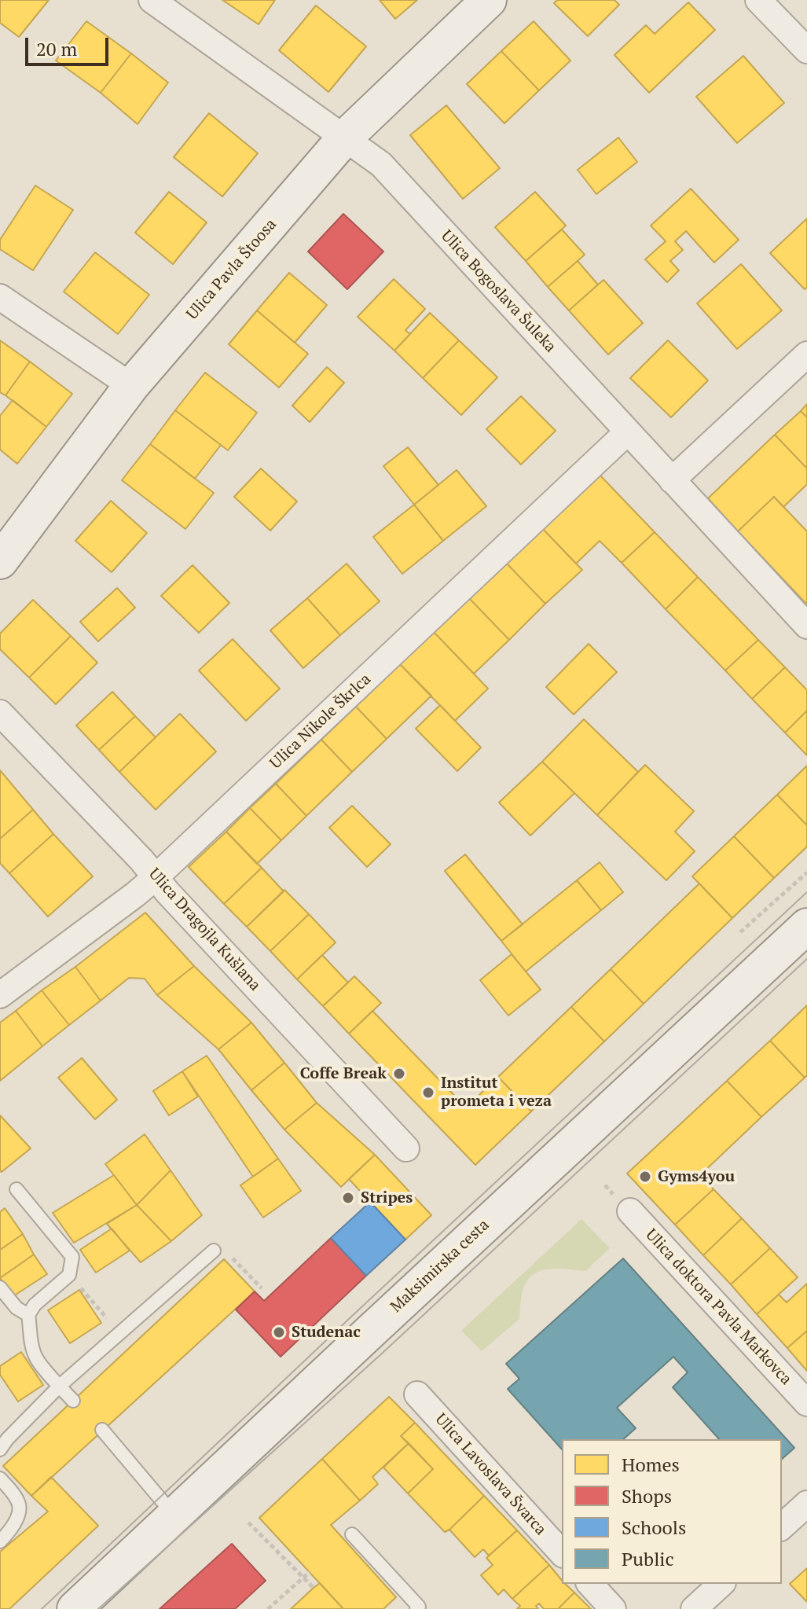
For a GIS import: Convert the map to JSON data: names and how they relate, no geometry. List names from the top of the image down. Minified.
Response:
{"streets":{"main road":["Ulica Pavla Štoosa","Maksimirska cesta"],"street":["Ulica Bogoslava Šuleka","Ulica Nikole Škrlca","Ulica Dragojla Kušlana","Ulica doktora Pavla Markovca","Ulica Lavoslava Švarca"]},"crossings":[["Ulica Pavla Štoosa","Ulica Bogoslava Šuleka"],["Ulica Bogoslava Šuleka","Ulica Nikole Škrlca"],["Ulica Nikole Škrlca","Ulica Dragojla Kušlana"]],"places":["Coffe Break","Institut prometa i veza","Gyms4you","Stripes","Studenac"],"legend":["Homes","Shops","Schools","Public"],"scale_bar":"20 m"}
